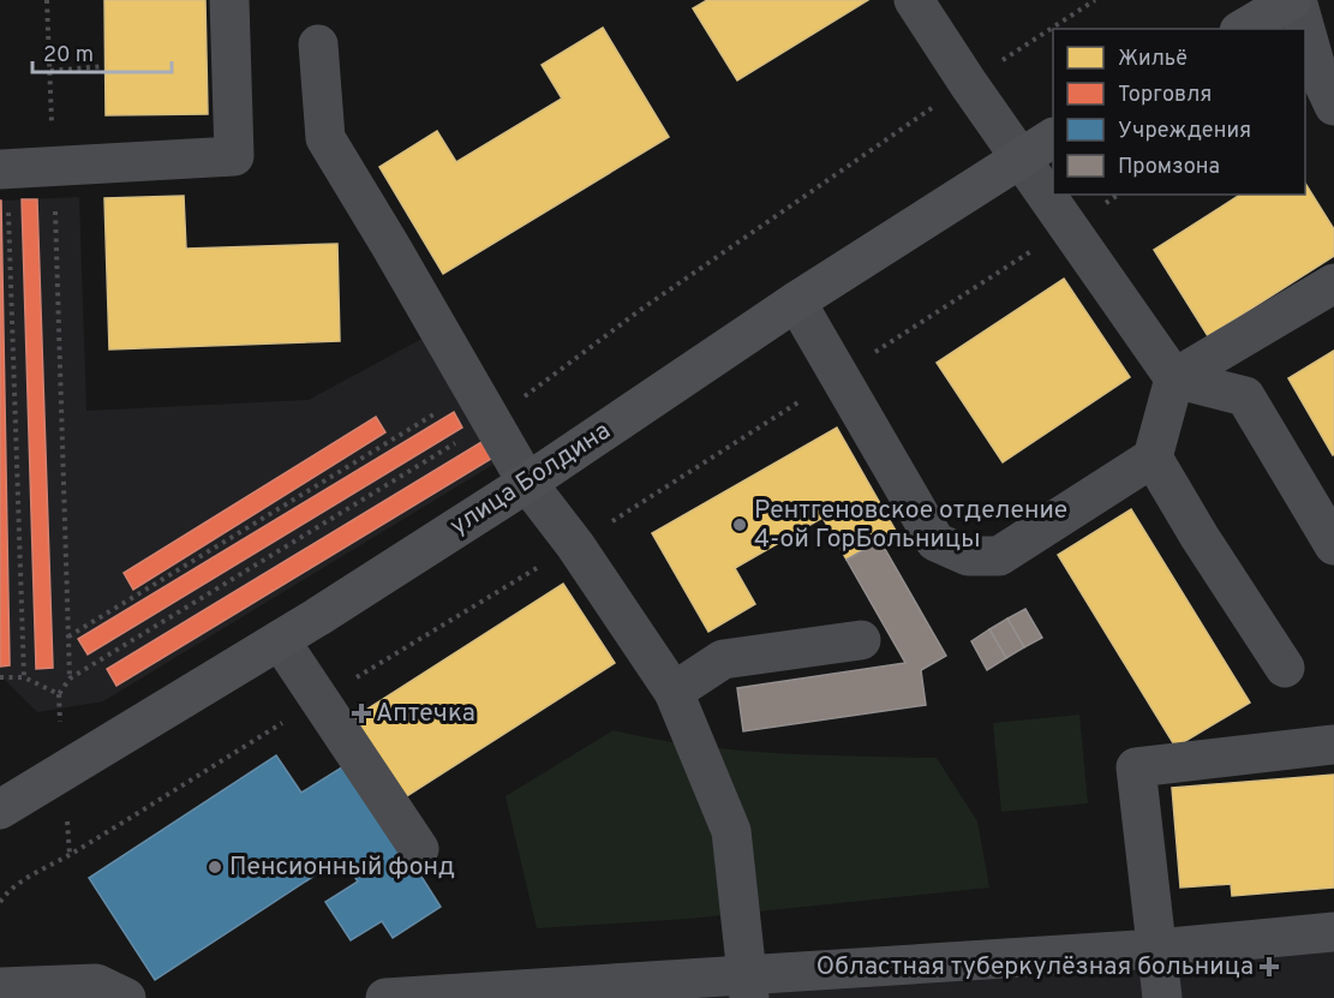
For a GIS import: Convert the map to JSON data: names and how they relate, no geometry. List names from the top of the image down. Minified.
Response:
{"streets":{"main road":["улица Болдина"]},"places":{"other":["Рентгеновское отделение 4-ой ГорБольницы","Пенсионный фонд"],"health":["Аптечка","Областная туберкулёзная больница"]},"legend":["Жильё","Торговля","Учреждения","Промзона"],"scale_bar":"20 m"}
